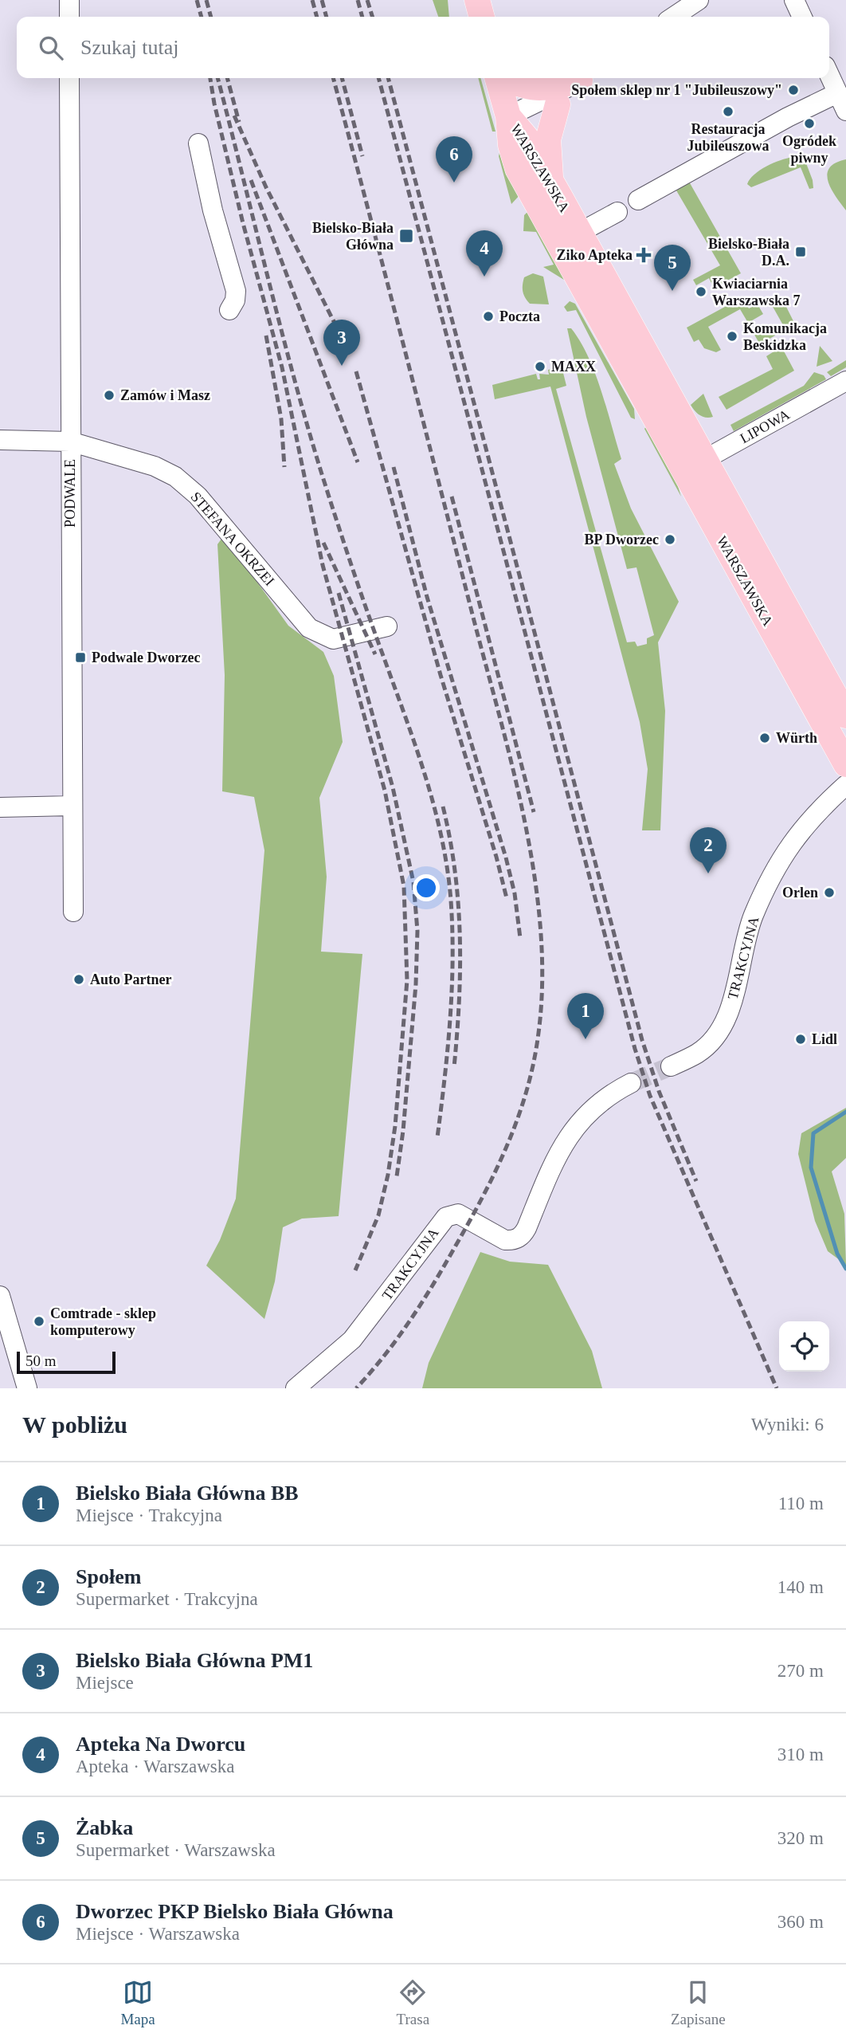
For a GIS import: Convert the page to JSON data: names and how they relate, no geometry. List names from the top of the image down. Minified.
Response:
{"streets":{"main road":["WARSZAWSKA"],"street":["LIPOWA","PODWALE","STEFANA OKRZEI","TRAKCYJNA"]},"crossings":[["WARSZAWSKA","LIPOWA"],["PODWALE","STEFANA OKRZEI"]],"places":{"other":["Społem sklep nr 1 \"Jubileuszowy\"","Restauracja Jubileuszowa","Ogródek piwny","Kwiaciarnia Warszawska 7","Poczta","Komunikacja Beskidzka","MAXX","Zamów i Masz","BP Dworzec","Würth","Orlen","Auto Partner","Lidl","Comtrade - sklep komputerowy"],"transit":["Bielsko-Biała Główna","Bielsko-Biała D.A.","Podwale Dworzec"],"health":["Ziko Apteka"]},"scale_bar":"50 m","page":{"search":"Szukaj tutaj","pins":["6","4","5","3","2","1"],"scale":"50 m","heading":["W pobliżu","Wyniki: 6"],"list":[{"mark":"1","name":"Bielsko Biała Główna BB","note":"Miejsce · Trakcyjna","value":"110 m"},{"mark":"2","name":"Społem","note":"Supermarket · Trakcyjna","value":"140 m"},{"mark":"3","name":"Bielsko Biała Główna PM1","note":"Miejsce","value":"270 m"},{"mark":"4","name":"Apteka Na Dworcu","note":"Apteka · Warszawska","value":"310 m"},{"mark":"5","name":"Żabka","note":"Supermarket · Warszawska","value":"320 m"},{"mark":"6","name":"Dworzec PKP Bielsko Biała Główna","note":"Miejsce · Warszawska","value":"360 m"}],"nav":["Mapa","Trasa","Zapisane"]}}
